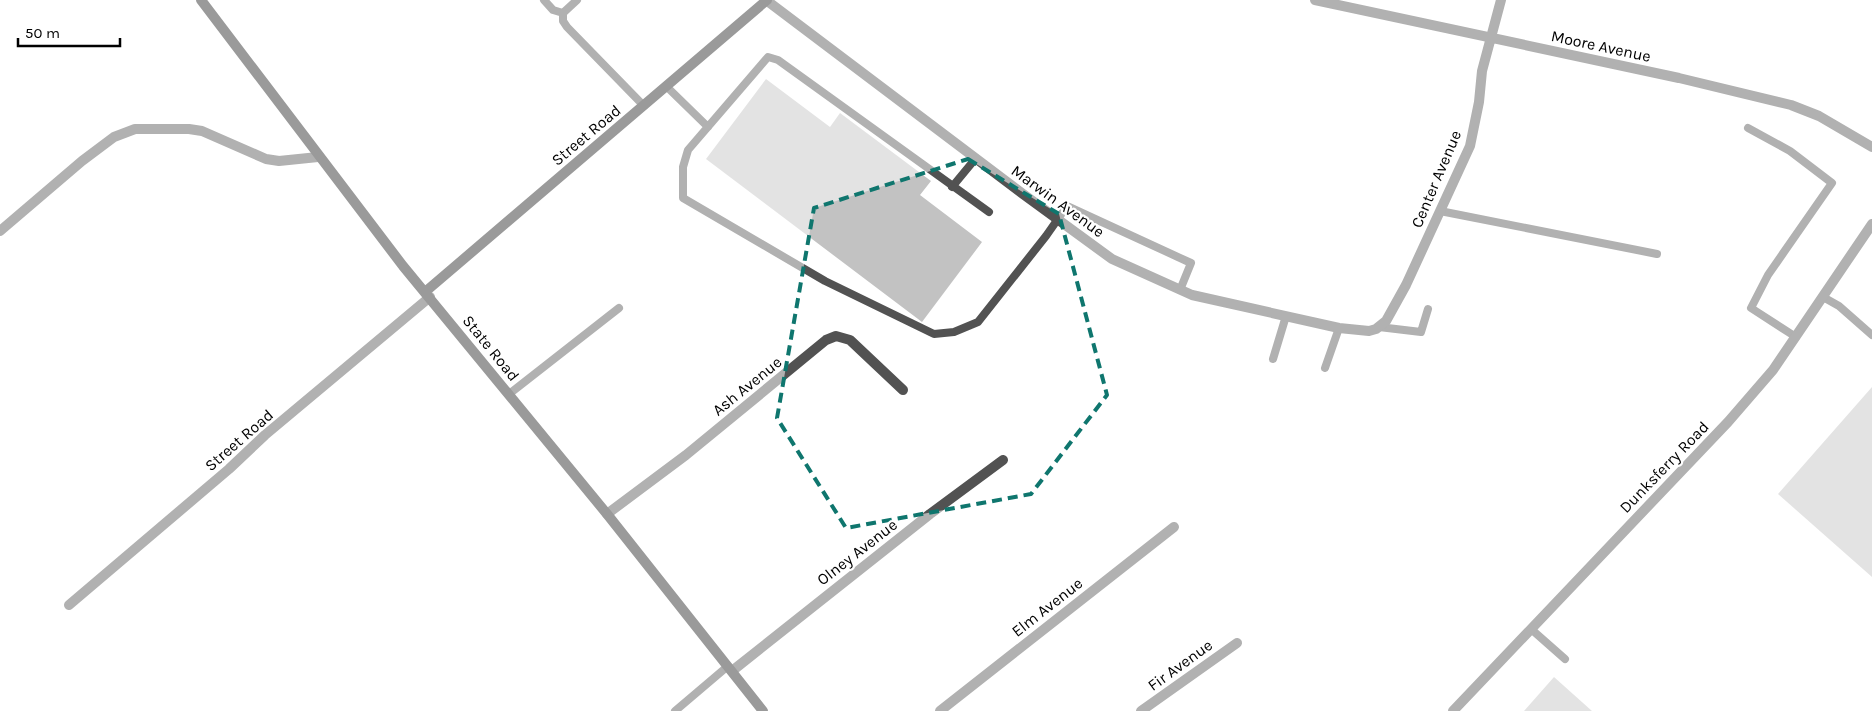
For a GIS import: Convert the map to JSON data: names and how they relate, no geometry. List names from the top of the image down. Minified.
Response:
{"streets":{"main road":["Street Road","State Road"],"street":["Moore Avenue","Center Avenue","Marwin Avenue","Ash Avenue","Dunksferry Road","Olney Avenue","Elm Avenue","Fir Avenue"]},"crossings":[["Moore Avenue","Center Avenue"],["Street Road","Marwin Avenue"],["Street Road","State Road"],["Center Avenue","Marwin Avenue"],["State Road","Ash Avenue"],["State Road","Olney Avenue"]],"scale_bar":"50 m"}
